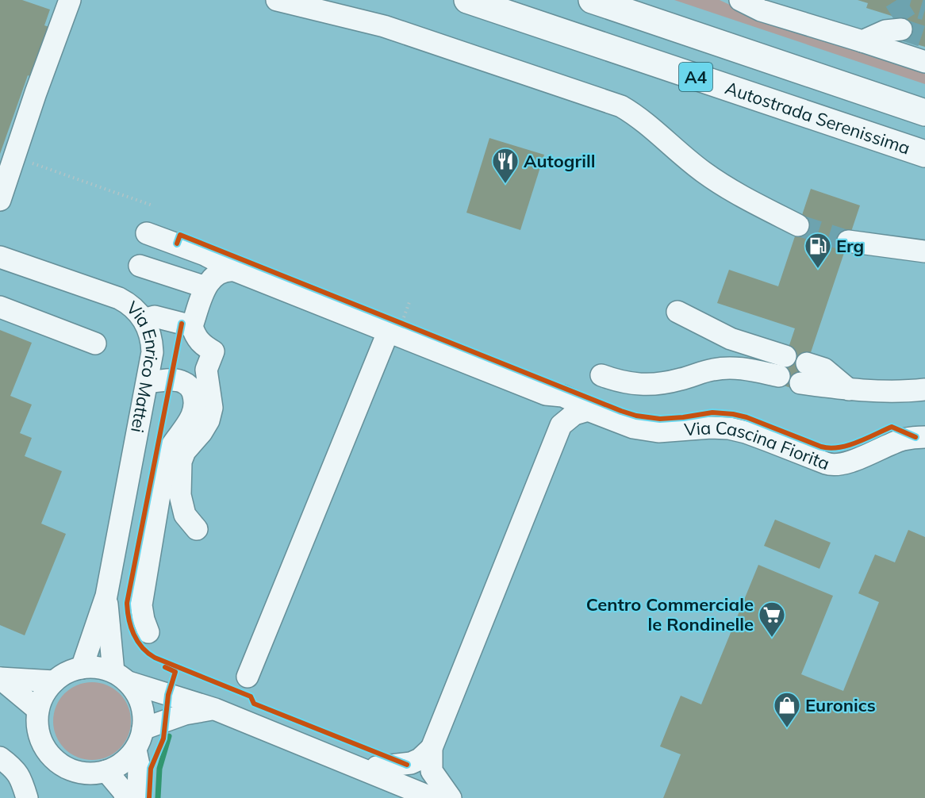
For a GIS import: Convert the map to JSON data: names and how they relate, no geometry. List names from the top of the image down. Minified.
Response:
{"streets":{"highway":["A4","Autostrada Serenissima"],"street":["Via Enrico Mattei","Via Cascina Fiorita"]},"places":{"restaurant":["Autogrill"],"fuel station":["Erg"],"supermarket":["Centro Commerciale le Rondinelle"],"shop":["Euronics"]}}
